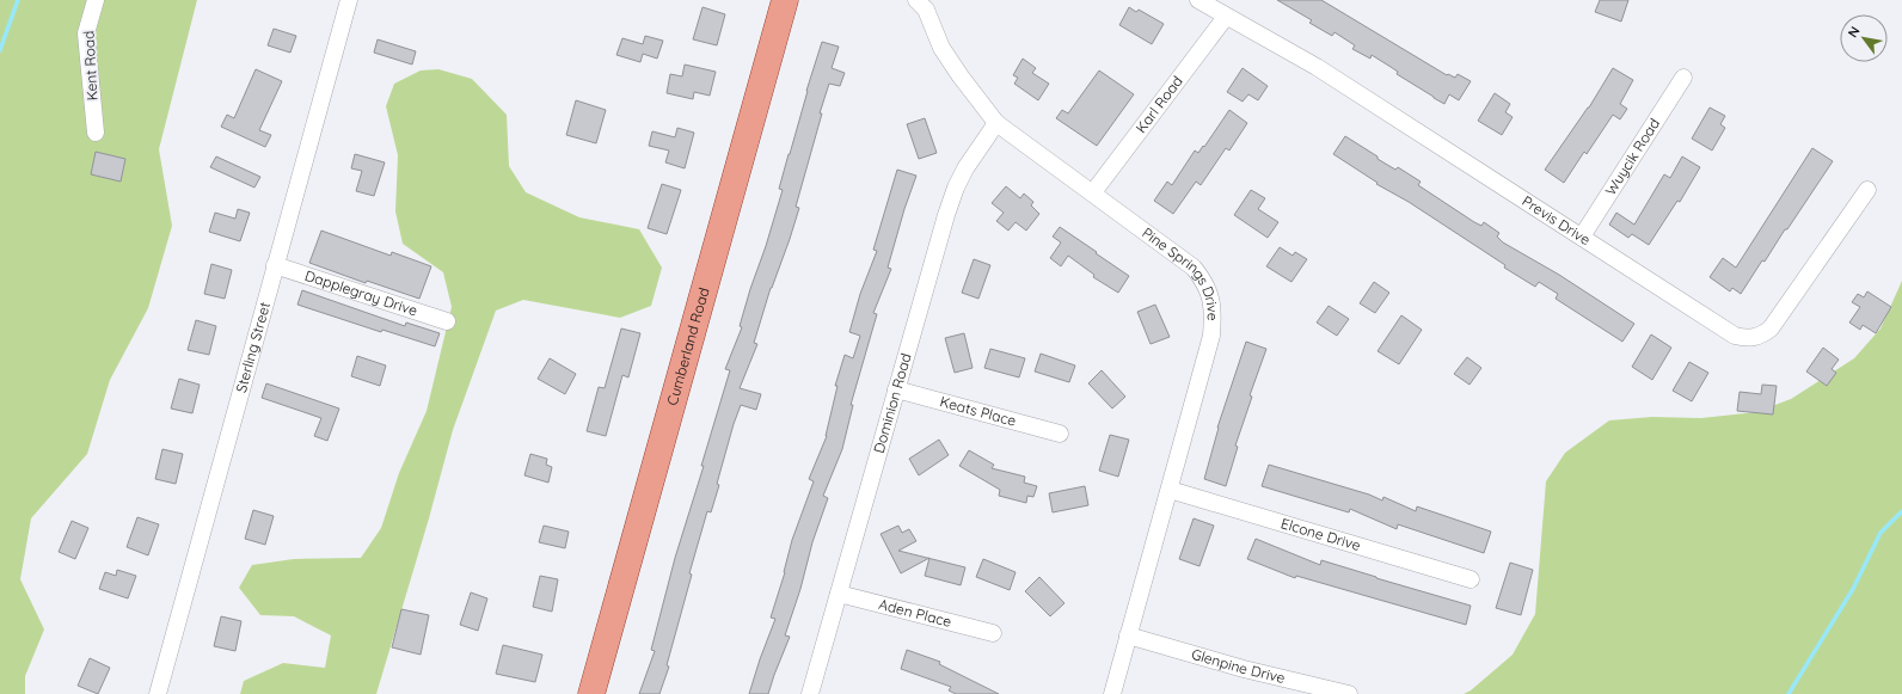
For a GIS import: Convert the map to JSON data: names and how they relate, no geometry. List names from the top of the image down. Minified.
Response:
{"streets":{"main road":["Cumberland Road"],"street":["Kent Road","Karl Road","Wuycik Road","Previs Drive","Pine Springs Drive","Dapplegray Drive","Sterling Street","Dominion Road","Keats Place","Elcone Drive","Aden Place","Glenpine Drive"]},"crossings":[["Karl Road","Previs Drive"],["Karl Road","Pine Springs Drive"],["Wuycik Road","Previs Drive"],["Pine Springs Drive","Dominion Road"],["Pine Springs Drive","Elcone Drive"],["Pine Springs Drive","Glenpine Drive"],["Dapplegray Drive","Sterling Street"],["Dominion Road","Keats Place"],["Dominion Road","Aden Place"]],"north":"top left"}
